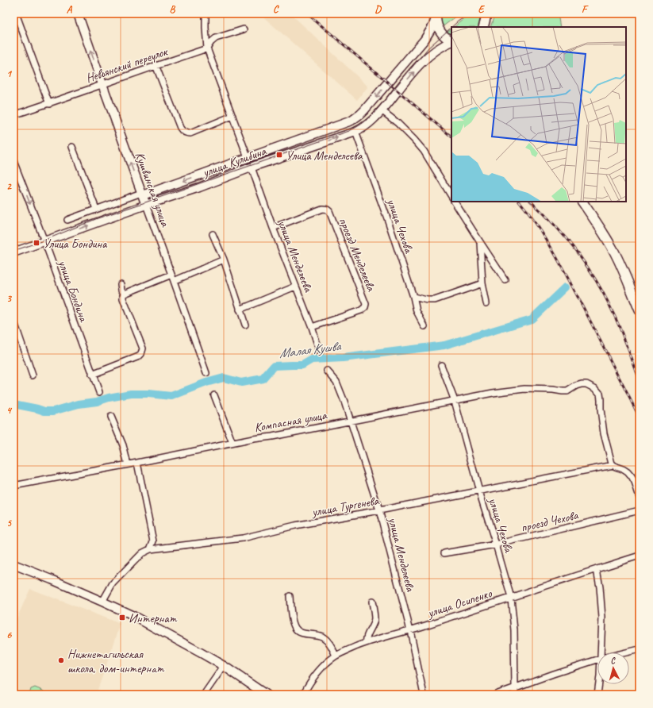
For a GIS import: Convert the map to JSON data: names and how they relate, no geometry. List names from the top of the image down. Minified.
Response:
{"streets":{"main road":["улица Кулибина","Кушвинская улица"],"street":["Невьянский переулок","улица Чехова","проезд Менделеева","улица Менделеева","улица Бондина","Компасная улица","улица Тургенева","проезд Чехова","улица Осипенко"]},"crossings":[["Невьянский переулок","Кушвинская улица"],["улица Кулибина","Кушвинская улица"],["улица Кулибина","улица Чехова"],["улица Кулибина","улица Менделеева"],["улица Кулибина","улица Бондина"],["улица Чехова","Компасная улица"],["улица Чехова","улица Тургенева"],["улица Чехова","проезд Чехова"],["улица Чехова","улица Осипенко"],["проезд Менделеева","улица Менделеева"],["улица Менделеева","Компасная улица"],["улица Менделеева","улица Тургенева"],["улица Менделеева","улица Осипенко"],["Компасная улица","улица Тургенева"]],"one_way":["Кушвинская улица"],"water":["Малая Кушва"],"places":{"transit":["Улица Менделеева","Улица Бондина","Интернат"],"other":["Нижнетагильская школа, дом-интернат"]},"north":"top","grid":{"columns":["A","B","C","D","E","F"],"rows":["1","2","3","4","5","6"]}}
